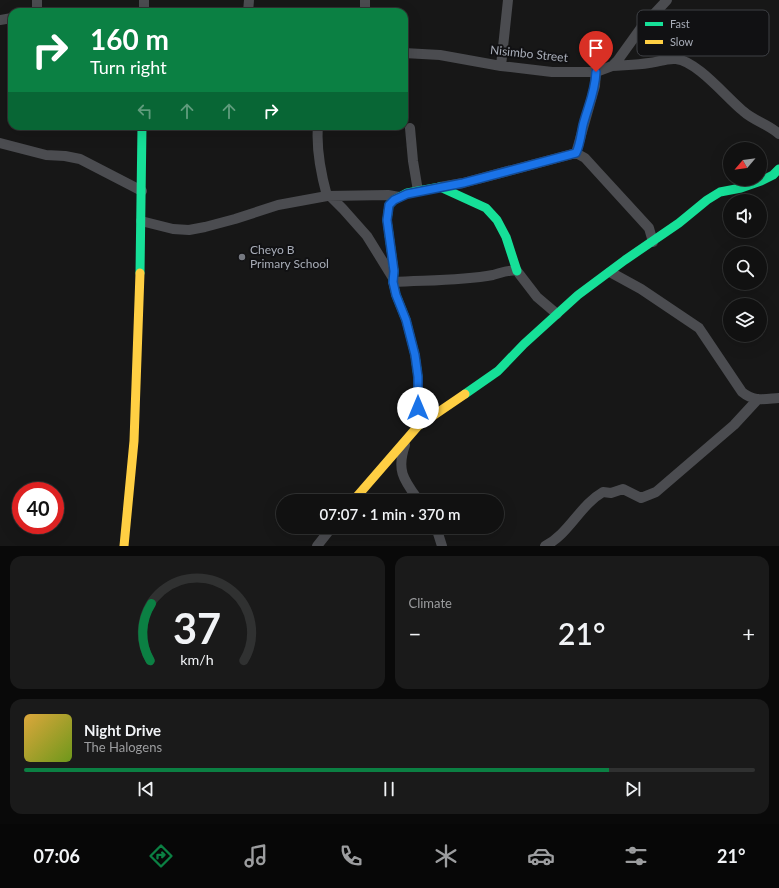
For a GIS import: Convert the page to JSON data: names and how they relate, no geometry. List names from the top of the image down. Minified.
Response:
{"streets":{"street":["Nisimbo Street"]},"places":["Cheyo B Primary School"],"legend":["Fast","Slow"],"north":"bottom left","page":{"turn":["160 m","Turn right"],"limit":"40","trip":"07:07 · 1 min · 370 m","tile":"Climate","heat":["−","21°","+"],"song":["Night Drive","The Halogens"],"tabs":["07:06","21°"],"gauge":["37","km/h"]}}
